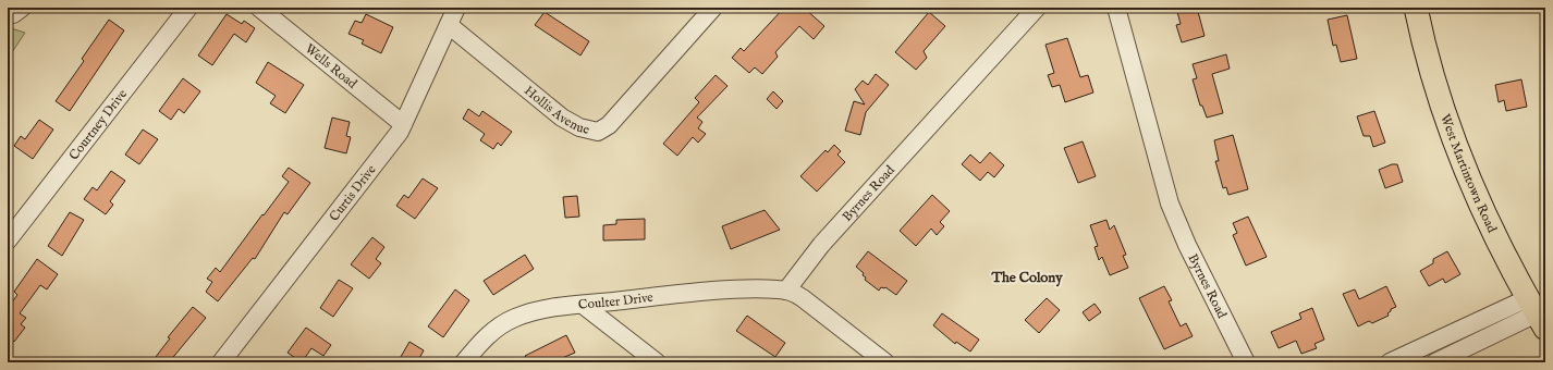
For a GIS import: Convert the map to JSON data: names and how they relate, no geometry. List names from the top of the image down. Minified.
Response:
{"streets":{"main road":["West Martintown Road"],"street":["Wells Road","Hollis Avenue","Courtney Drive","Byrnes Road","Curtis Drive","Coulter Drive"]},"crossings":[["Wells Road","Curtis Drive"],["Hollis Avenue","Curtis Drive"],["Byrnes Road","Coulter Drive"]],"districts":["The Colony"]}
